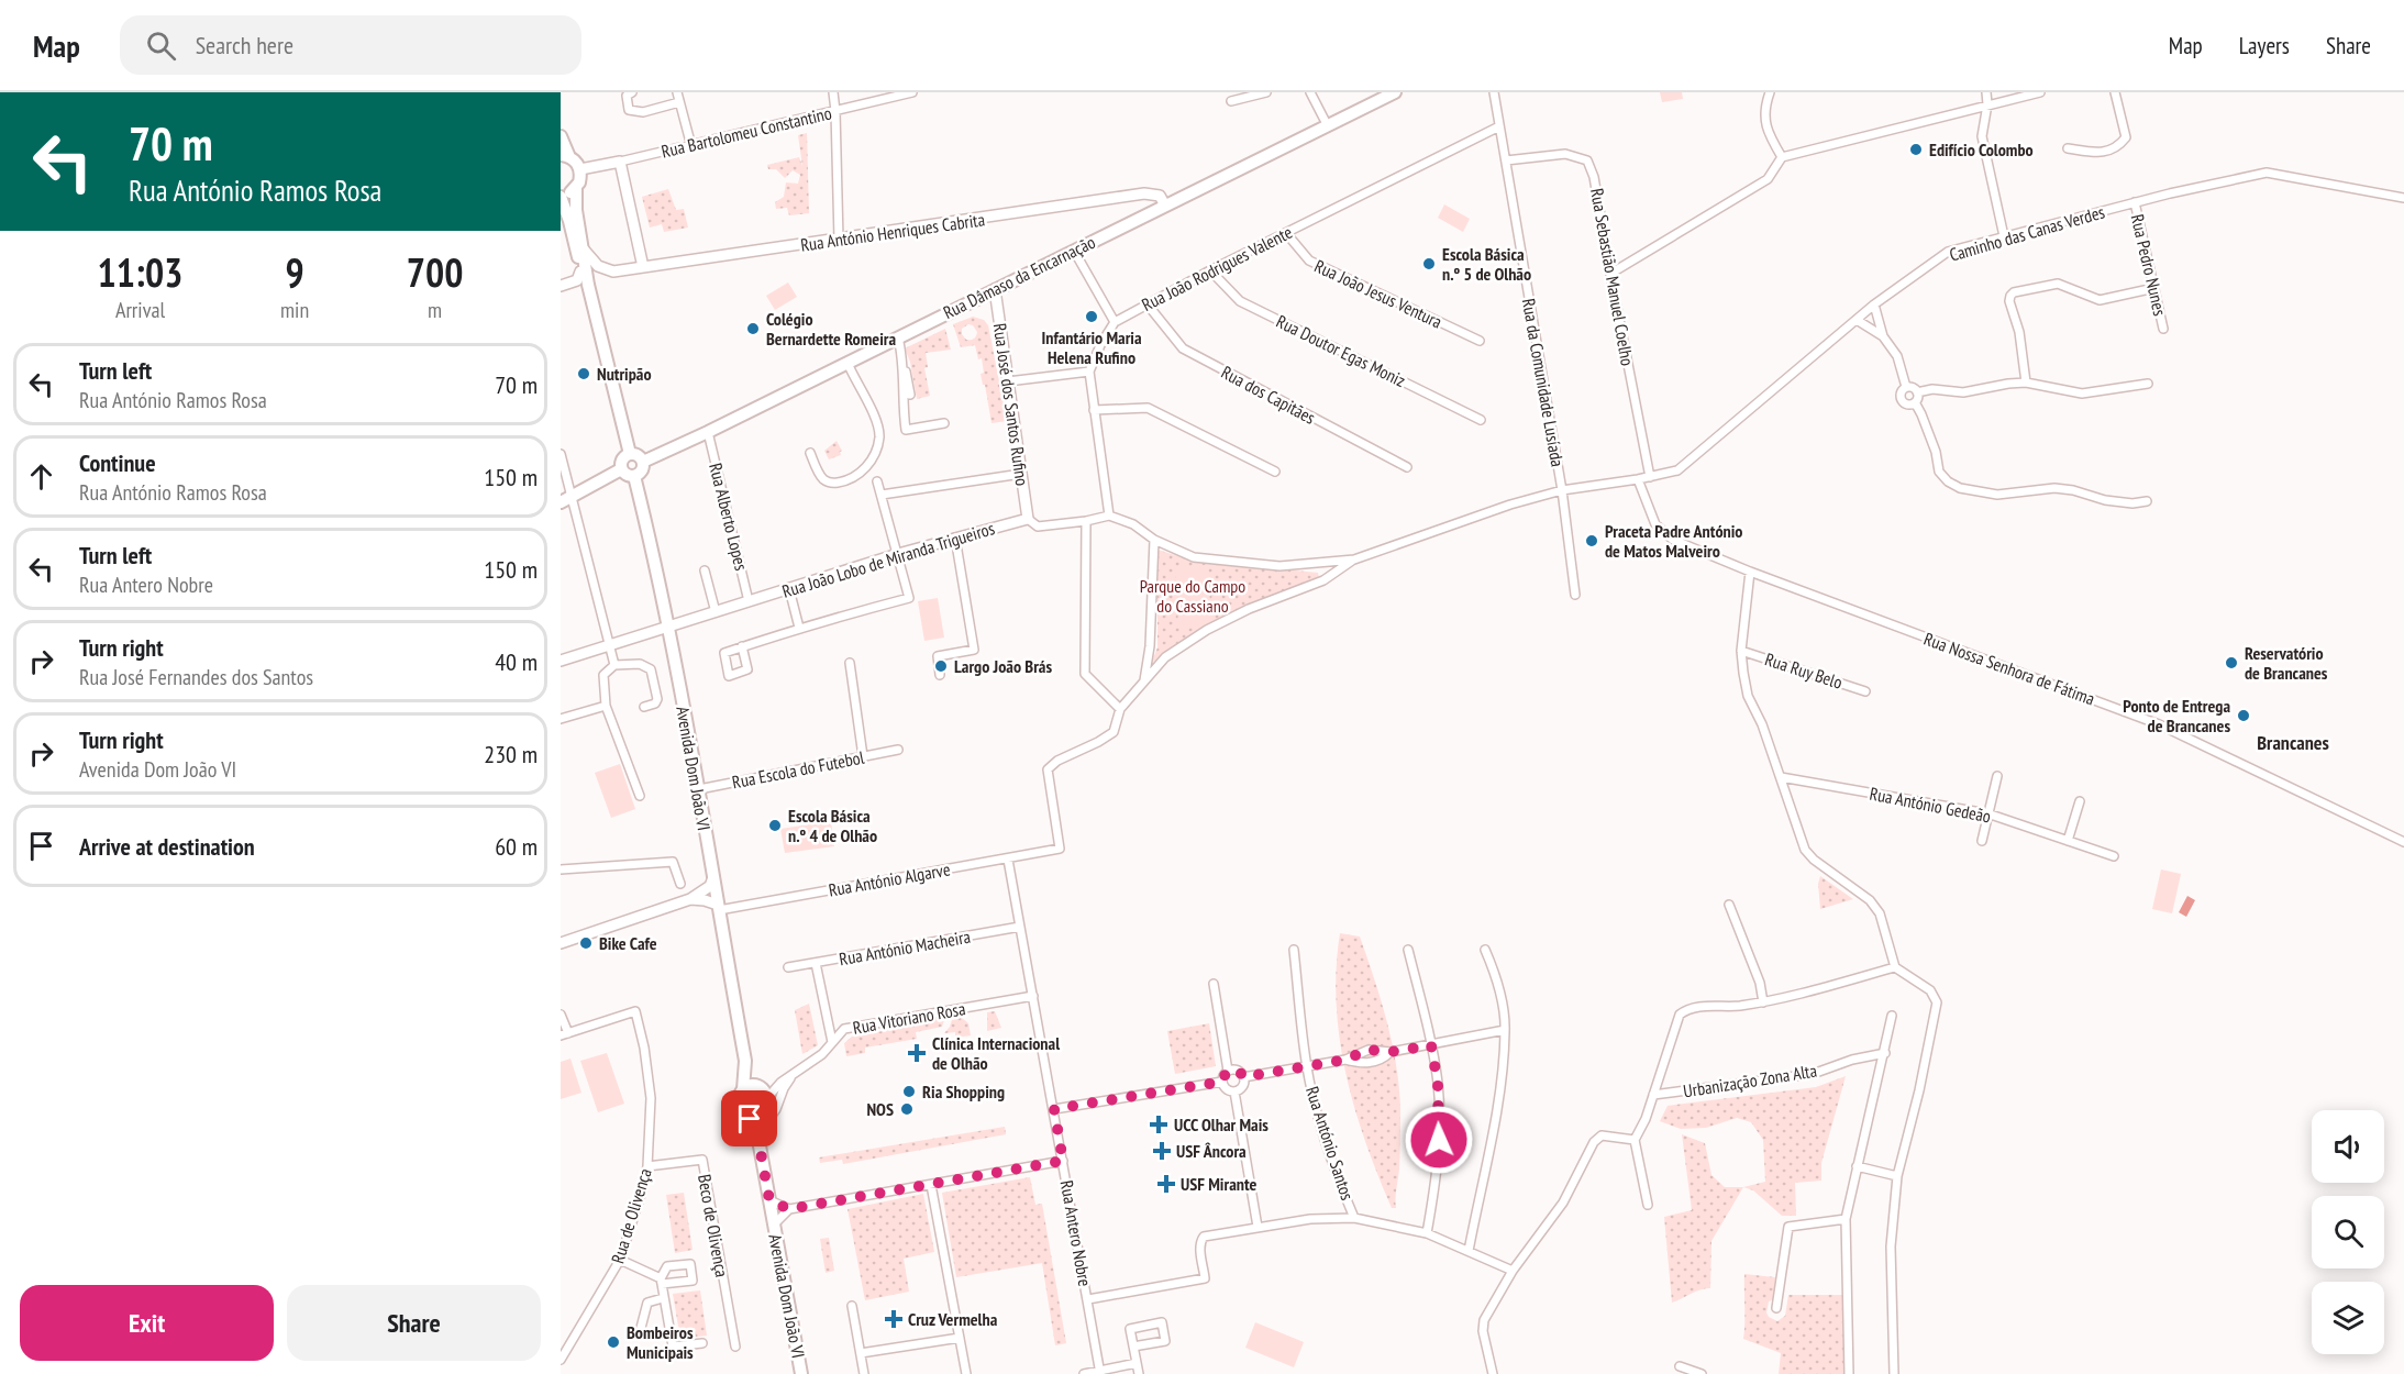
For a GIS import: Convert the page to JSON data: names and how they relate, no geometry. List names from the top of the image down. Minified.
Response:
{"streets":{"main road":["Rua Dâmaso da Encarnação","Avenida Dom João VI"],"street":["Rua Bartolomeu Constantino","Rua António Henriques Cabrita","Caminho das Canas Verdes","Rua Pedro Nunes","Rua João Rodrigues Valente","Rua Sebastião Manuel Coelho","Rua João Jesus Ventura","Rua Doutor Egas Moniz","Rua da Comunidade Lusíada","Rua dos Capitães","Rua José dos Santos Rufino","Rua Alberto Lopes","Rua João Lobo de Miranda Trigueiros","Rua Nossa Senhora de Fátima","Rua Ruy Belo","Rua Escola do Futebol","Rua António Gedeão","Rua António Algarve","Rua António Macheira","Rua Vitoriano Rosa","Urbanização Zona Alta","Rua António Santos","Rua de Olivença","Beco de Olivença","Rua Antero Nobre"]},"crossings":[["Rua António Henriques Cabrita","Rua Dâmaso da Encarnação"],["Caminho das Canas Verdes","Rua Pedro Nunes"],["Caminho das Canas Verdes","Rua Sebastião Manuel Coelho"],["Caminho das Canas Verdes","Rua da Comunidade Lusíada"],["Caminho das Canas Verdes","Rua Nossa Senhora de Fátima"],["Rua João Rodrigues Valente","Rua João Jesus Ventura"],["Rua João Rodrigues Valente","Rua Doutor Egas Moniz"],["Rua João Rodrigues Valente","Rua da Comunidade Lusíada"],["Rua João Rodrigues Valente","Rua dos Capitães"],["Rua João Rodrigues Valente","Rua João Lobo de Miranda Trigueiros"],["Rua Dâmaso da Encarnação","Rua José dos Santos Rufino"],["Rua Dâmaso da Encarnação","Rua Alberto Lopes"],["Rua Dâmaso da Encarnação","Avenida Dom João VI"],["Rua Sebastião Manuel Coelho","Rua da Comunidade Lusíada"],["Rua José dos Santos Rufino","Rua João Lobo de Miranda Trigueiros"],["Rua Alberto Lopes","Rua João Lobo de Miranda Trigueiros"],["Rua João Lobo de Miranda Trigueiros","Avenida Dom João VI"],["Avenida Dom João VI","Rua Escola do Futebol"],["Avenida Dom João VI","Rua António Algarve"],["Rua António Algarve","Rua Antero Nobre"],["Rua António Macheira","Rua Vitoriano Rosa"],["Rua António Macheira","Rua Antero Nobre"],["Rua Vitoriano Rosa","Rua Antero Nobre"],["Rua de Olivença","Beco de Olivença"]],"districts":["Brancanes"],"parks":["Parque do Campo do Cassiano"],"places":{"other":["Edifício Colombo","Escola Básica n.º 5 de Olhão","Infantário Maria Helena Rufino","Colégio Bernardette Romeira","Nutripão","Praceta Padre António de Matos Malveiro","Reservatório de Brancanes","Largo João Brás","Ponto de Entrega de Brancanes","Escola Básica n.º 4 de Olhão","Bike Cafe","Ria Shopping","NOS","Bombeiros Municipais"],"health":["Clínica Internacional de Olhão","UCC Olhar Mais","USF Âncora","USF Mirante","Cruz Vermelha"]},"page":{"header":"Map","search":"Search here","nav":["Map","Layers","Share"],"turn":["70 m","Rua António Ramos Rosa"],"eta":["11:03","Arrival","9","min","700","m"],"list":[{"name":"Turn left","note":"Rua António Ramos Rosa","value":"70 m"},{"name":"Continue","note":"Rua António Ramos Rosa","value":"150 m"},{"name":"Turn left","note":"Rua Antero Nobre","value":"150 m"},{"name":"Turn right","note":"Rua José Fernandes dos Santos","value":"40 m"},{"name":"Turn right","note":"Avenida Dom João VI","value":"230 m"},{"name":"Arrive at destination","value":"60 m"}],"buttons":["Exit","Share"]}}
